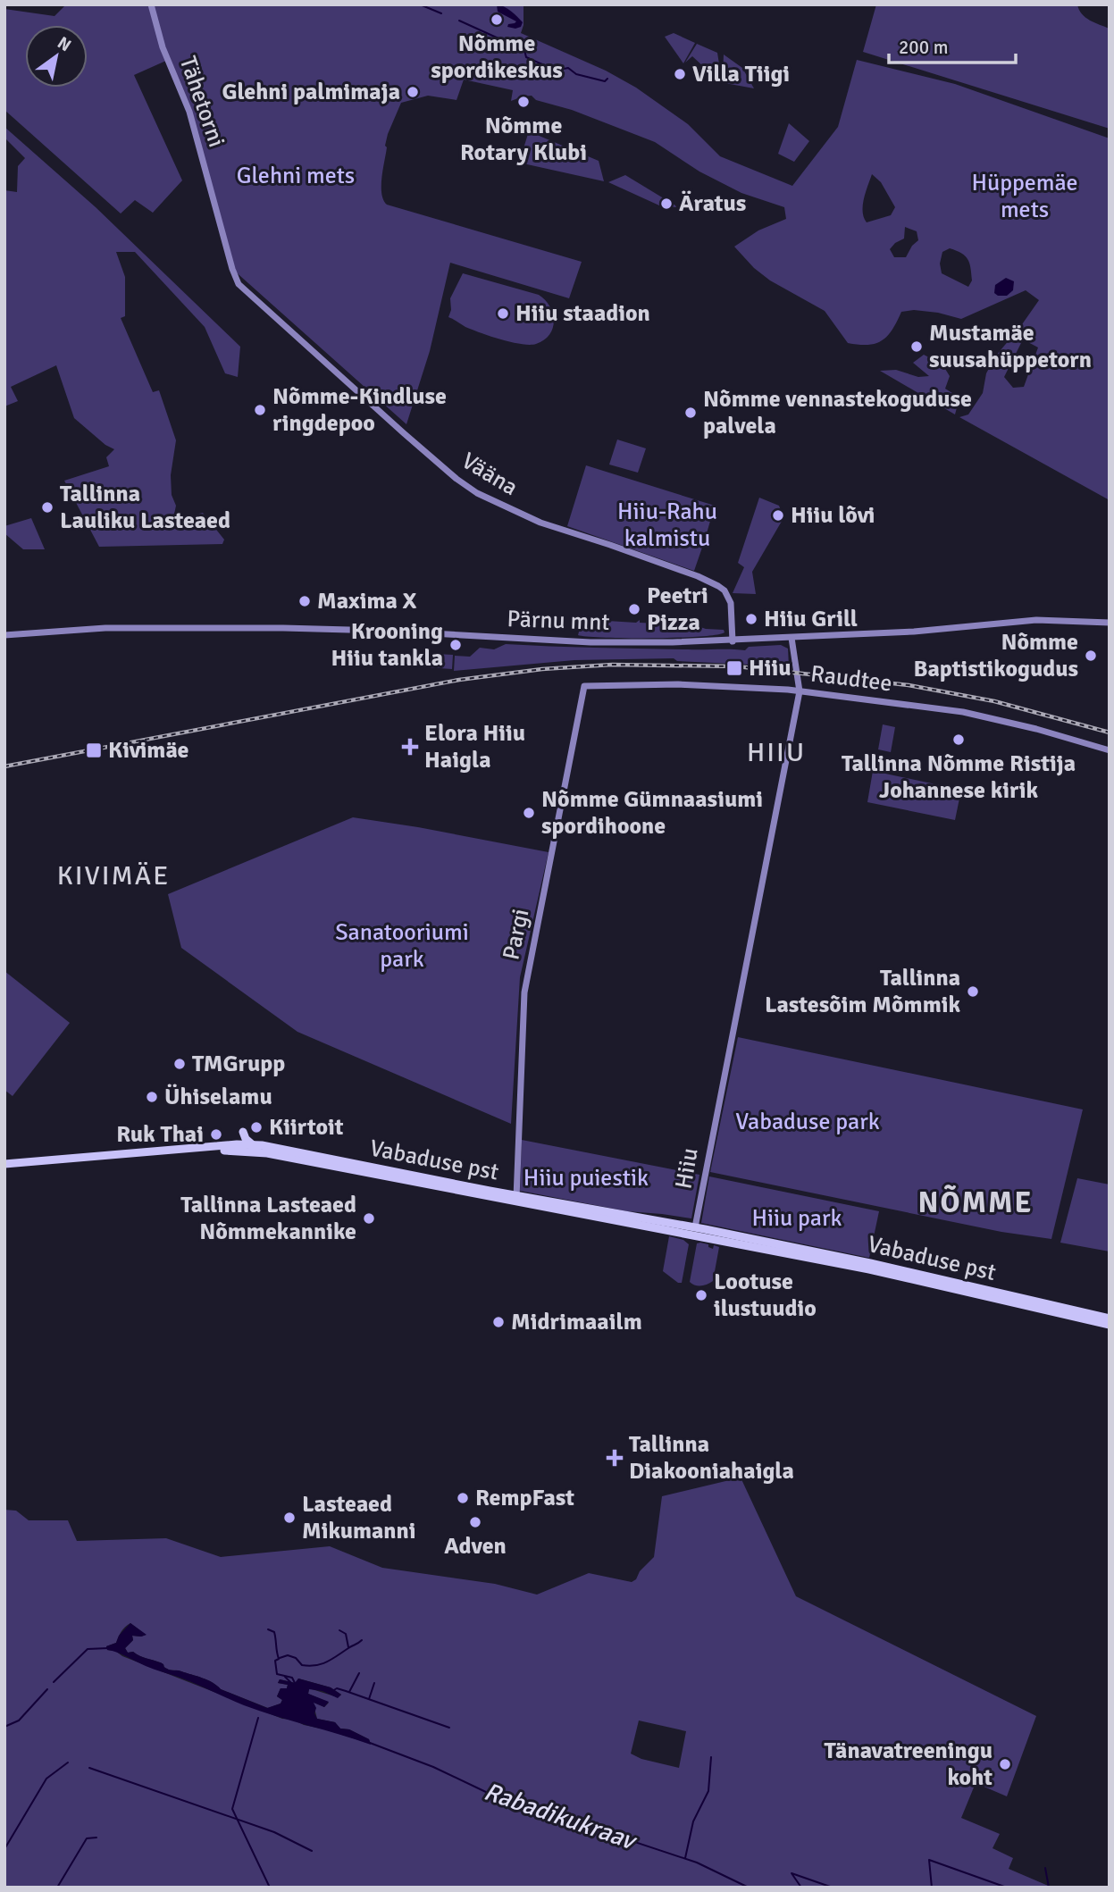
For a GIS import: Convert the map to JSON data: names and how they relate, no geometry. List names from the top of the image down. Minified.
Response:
{"streets":{"highway":["Vabaduse pst"],"street":["Tähetorni","Vääna","Pärnu mnt","Raudtee","Pargi","Hiiu"]},"crossings":[["Tähetorni","Vääna"],["Vääna","Pärnu mnt"],["Pärnu mnt","Hiiu"],["Raudtee","Pargi"],["Raudtee","Hiiu"],["Pargi","Vabaduse pst"],["Vabaduse pst","Hiiu"]],"districts":["HIIU","KIVIMÄE","NÕMME"],"water":["Rabadikukraav"],"parks":["Glehni mets","Hüppemäe mets","Hiiu-Rahu kalmistu","Sanatooriumi park","Vabaduse park","Hiiu puiestik","Hiiu park"],"places":{"other":["Nõmme spordikeskus","Villa Tiigi","Glehni palmimaja","Nõmme Rotary Klubi","Äratus","Hiiu staadion","Mustamäe suusahüppetorn","Nõmme-Kindluse ringdepoo","Nõmme vennastekoguduse palvela","Tallinna Lauliku Lasteaed","Hiiu lõvi","Maxima X","Peetri Pizza","Hiiu Grill","Krooning Hiiu tankla","Nõmme Baptistikogudus","Tallinna Nõmme Ristija Johannese kirik","Nõmme Gümnaasiumi spordihoone","Tallinna Lastesõim Mõmmik","TMGrupp","Ühiselamu","Kiirtoit","Ruk Thai","Tallinna Lasteaed Nõmmekannike","Lootuse ilustuudio","Midrimaailm","RempFast","Lasteaed Mikumanni","Adven","Tänavatreeningu koht"],"transit":["Hiiu","Kivimäe"],"health":["Elora Hiiu Haigla","Tallinna Diakooniahaigla"]},"scale_bar":"200 m","north":"top right"}
